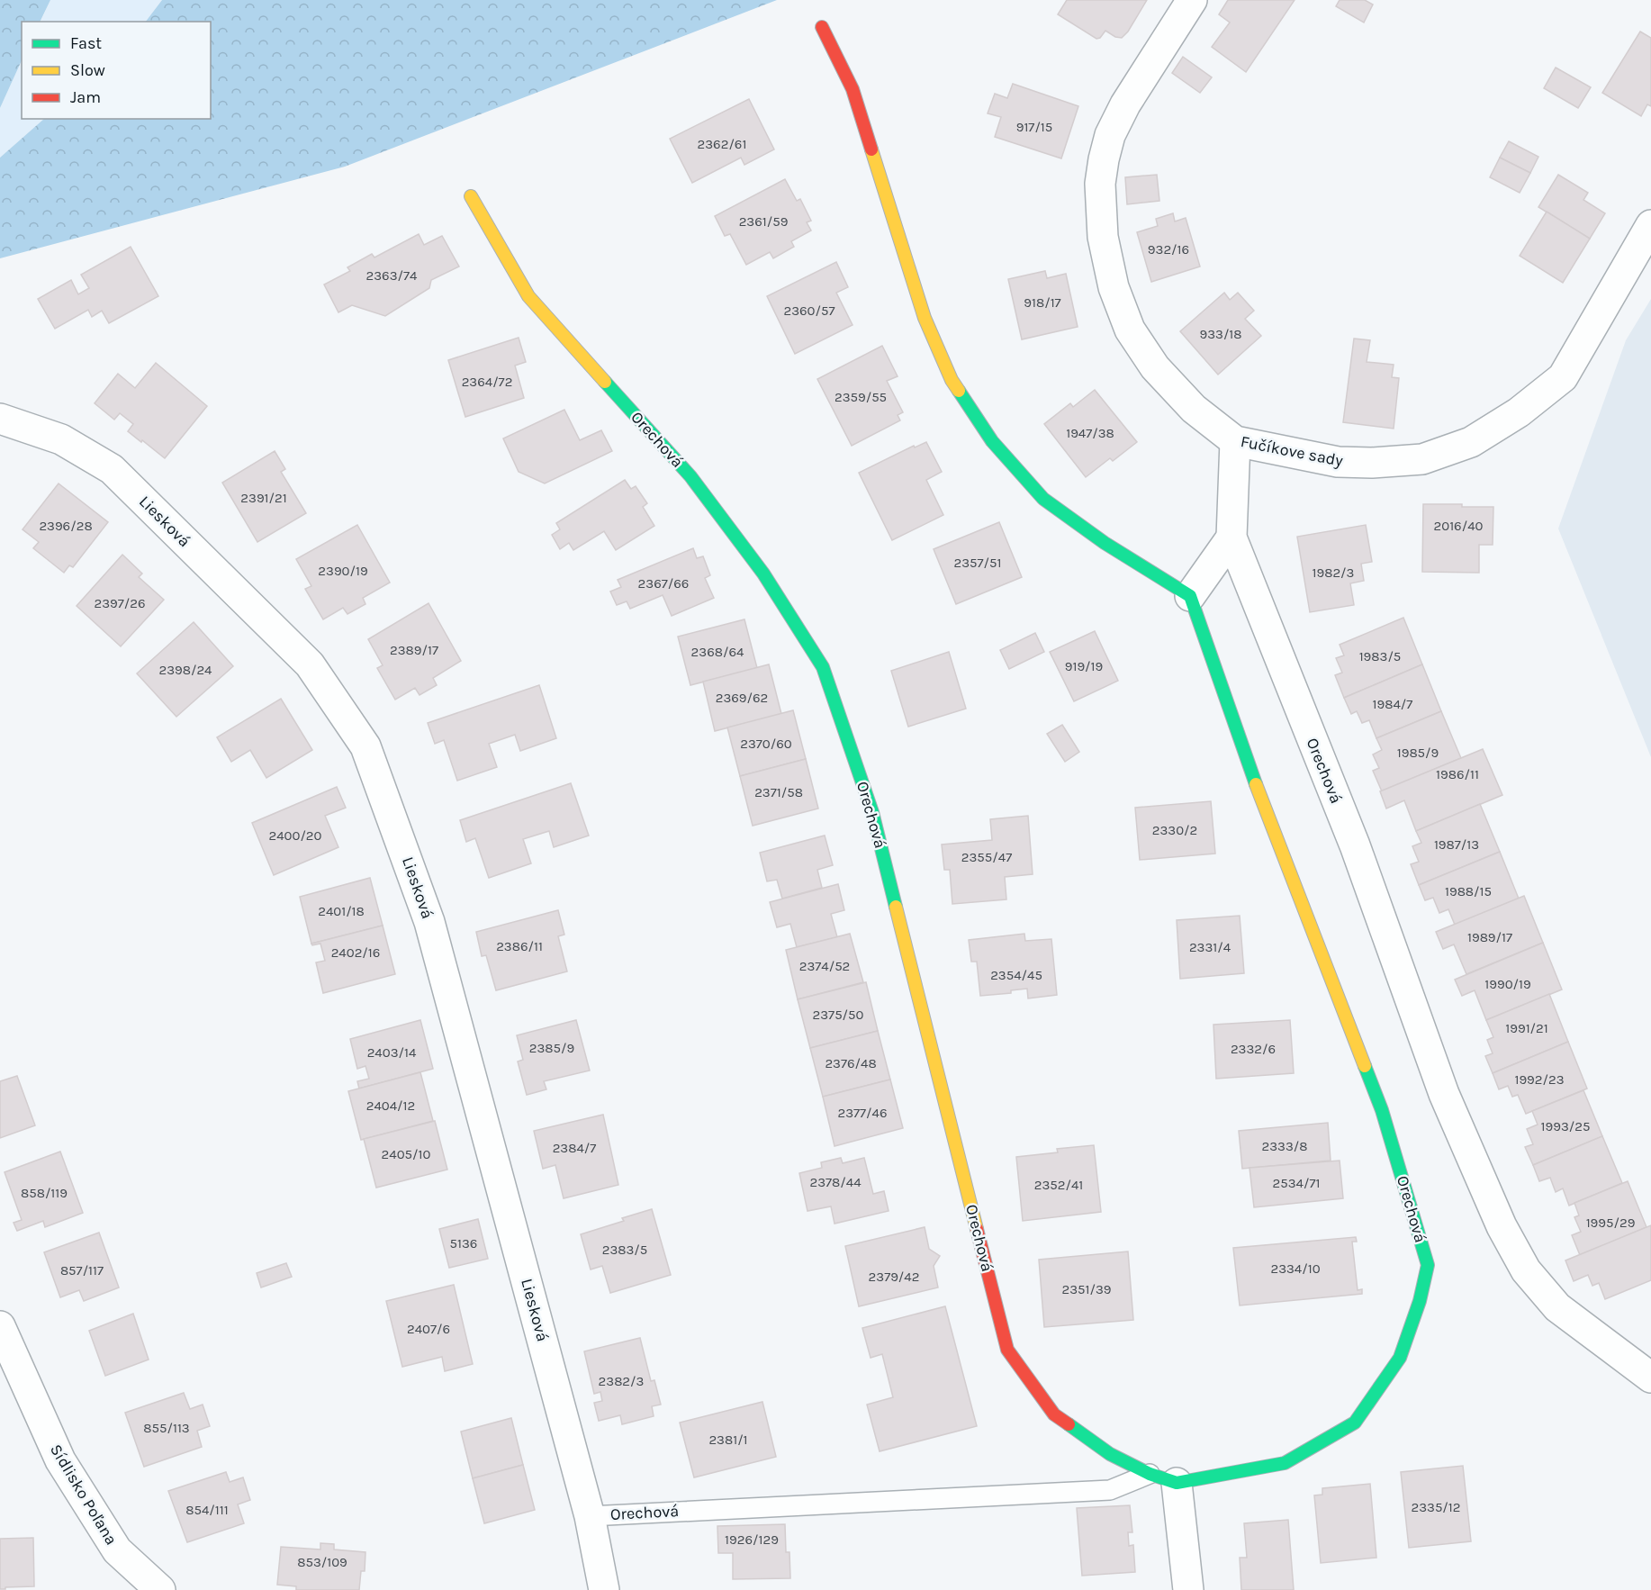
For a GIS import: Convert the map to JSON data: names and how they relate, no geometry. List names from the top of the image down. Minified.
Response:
{"streets":{"street":["Orechová","Fučíkove sady","Liesková","Sídlisko Poľana"]},"crossings":[["Orechová","Fučíkove sady"],["Orechová","Liesková"]],"house_numbers":["917/15","2362/61","2361/59","932/16","2363/74","918/17","2360/57","933/18","2364/72","2359/55","1947/38","2391/21","2396/28","2016/40","2357/51","2390/19","1982/3","2367/66","2397/26","2389/17","2368/64","1983/5","919/19","2398/24","2369/62","1984/7","2370/60","1985/9","1986/11","2371/58","2330/2","2400/20","1987/13","2355/47","1988/15","2401/18","1989/17","2386/11","2331/4","2402/16","2374/52","2354/45","1990/19","2375/50","1991/21","2385/9","2332/6","2403/14","2376/48","1992/23","2404/12","2377/46","1993/25","2333/8","2384/7","2405/10","2378/44","2534/71","2352/41","858/119","1995/29","5136","2383/5","2334/10","857/117","2379/42","2351/39","2407/6","2382/3","855/113","2381/1","2335/12","854/111","1926/129","853/109"],"legend":["Fast","Slow","Jam"]}
